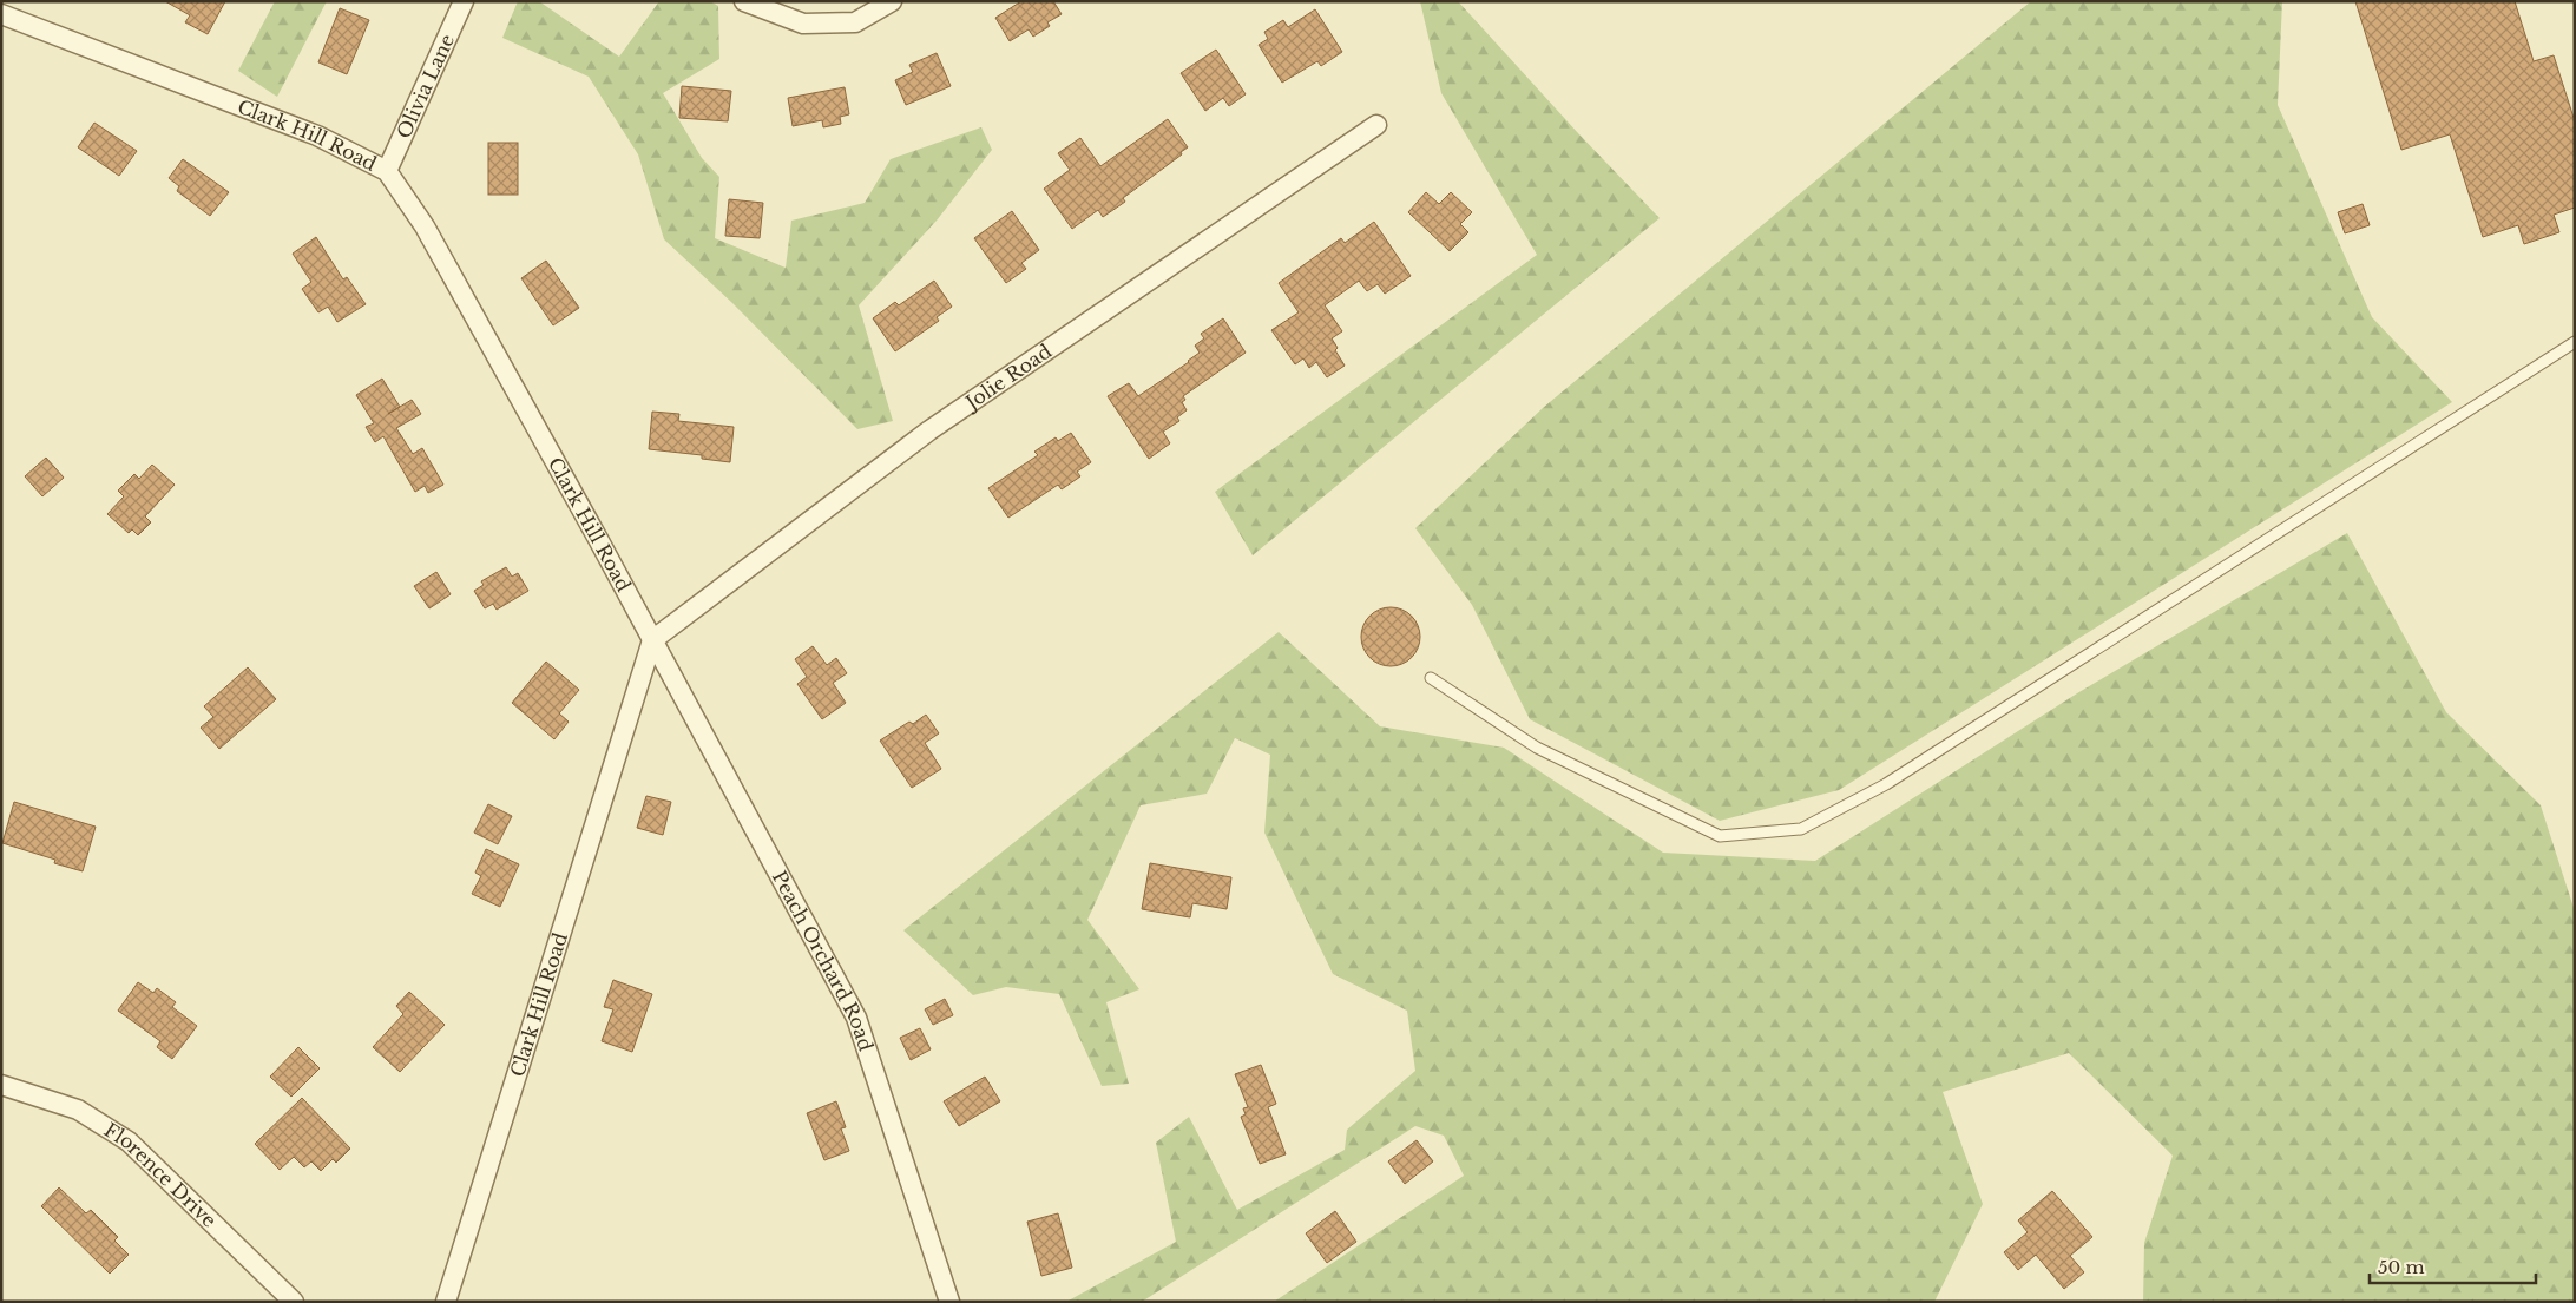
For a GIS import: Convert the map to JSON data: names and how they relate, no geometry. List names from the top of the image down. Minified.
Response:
{"streets":{"street":["Olivia Lane","Clark Hill Road","Jolie Road","Peach Orchard Road","Florence Drive"]},"crossings":[["Olivia Lane","Clark Hill Road"],["Clark Hill Road","Jolie Road"],["Clark Hill Road","Peach Orchard Road"],["Jolie Road","Peach Orchard Road"]],"scale_bar":"50 m"}
